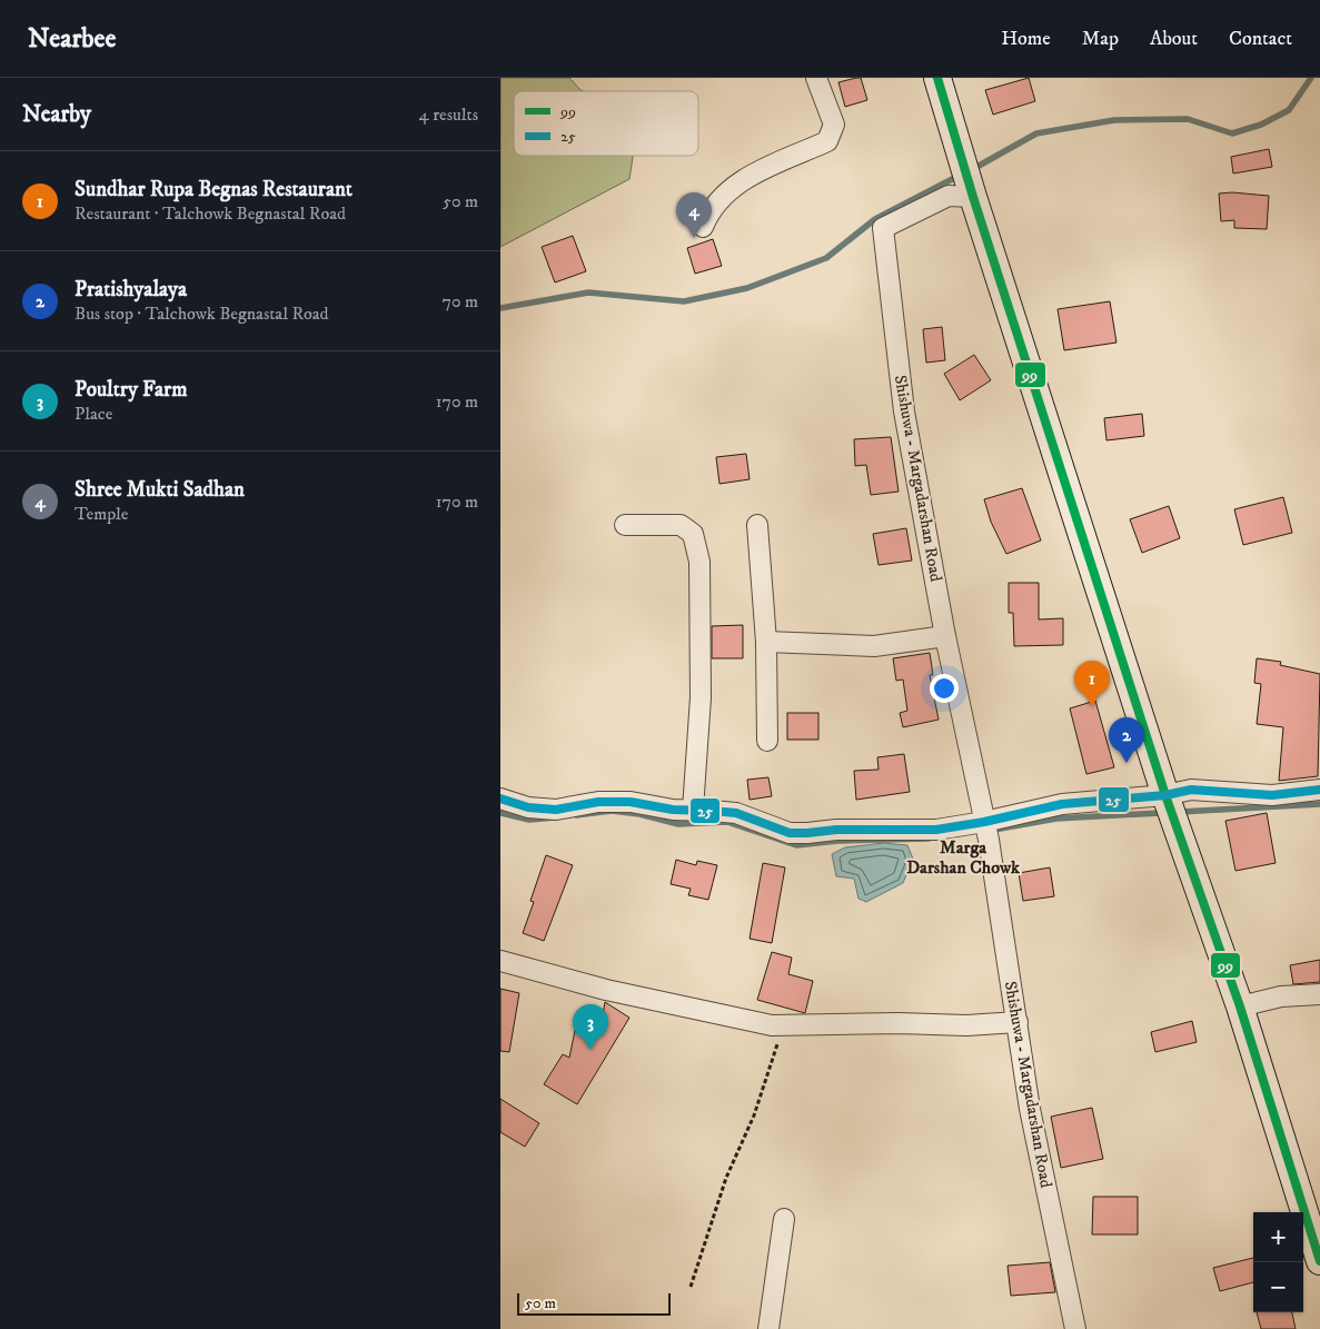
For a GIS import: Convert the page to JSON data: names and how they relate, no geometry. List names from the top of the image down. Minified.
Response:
{"streets":{"street":["Shishuwa - Margadarshan Road"]},"districts":["Marga Darshan Chowk"],"lines":["transit line 99","transit line 25"],"legend":["99","25"],"scale_bar":"50 m","page":{"header":"Nearbee","nav":["Home","Map","About","Contact"],"heading":["Nearby","4 results"],"list":[{"mark":"1","name":"Sundhar Rupa Begnas Restaurant","note":"Restaurant · Talchowk Begnastal Road","value":"50 m"},{"mark":"2","name":"Pratishyalaya","note":"Bus stop · Talchowk Begnastal Road","value":"70 m"},{"mark":"3","name":"Poultry Farm","note":"Place","value":"170 m"},{"mark":"4","name":"Shree Mukti Sadhan","note":"Temple","value":"170 m"}],"pins":["4","1","2","3"],"map_buttons":["+","−"],"scale":"50 m"}}
